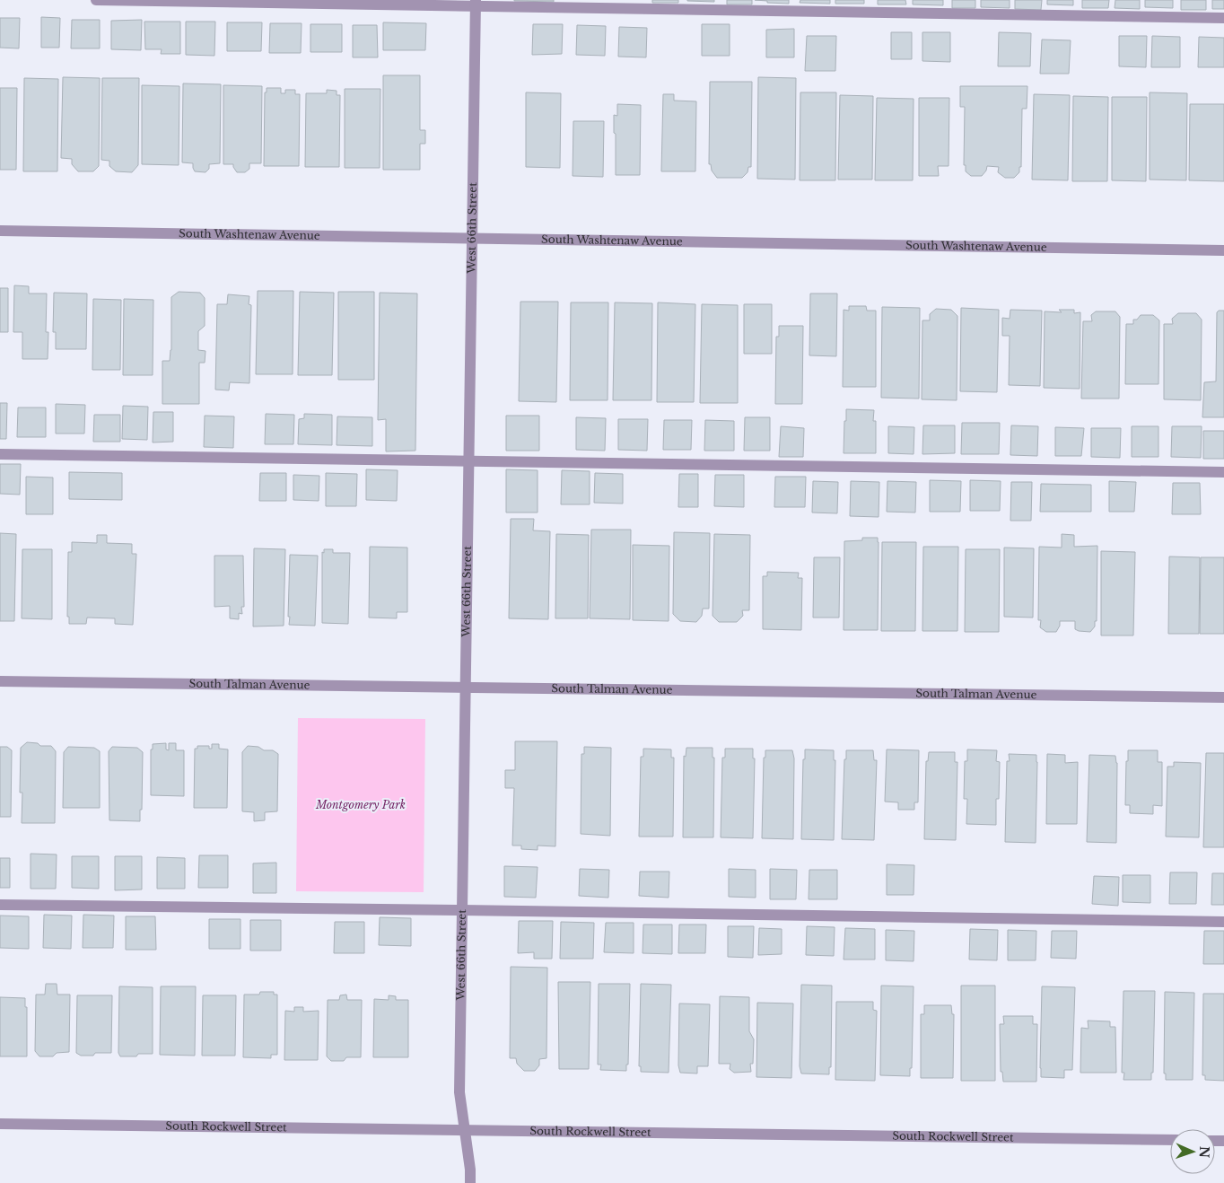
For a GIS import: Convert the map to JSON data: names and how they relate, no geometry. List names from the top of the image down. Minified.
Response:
{"streets":{"street":["West 66th Street","South Washtenaw Avenue","South Talman Avenue","South Rockwell Street"]},"crossings":[["West 66th Street","South Washtenaw Avenue"],["West 66th Street","South Talman Avenue"],["West 66th Street","South Rockwell Street"]],"parks":["Montgomery Park"],"north":"right"}
